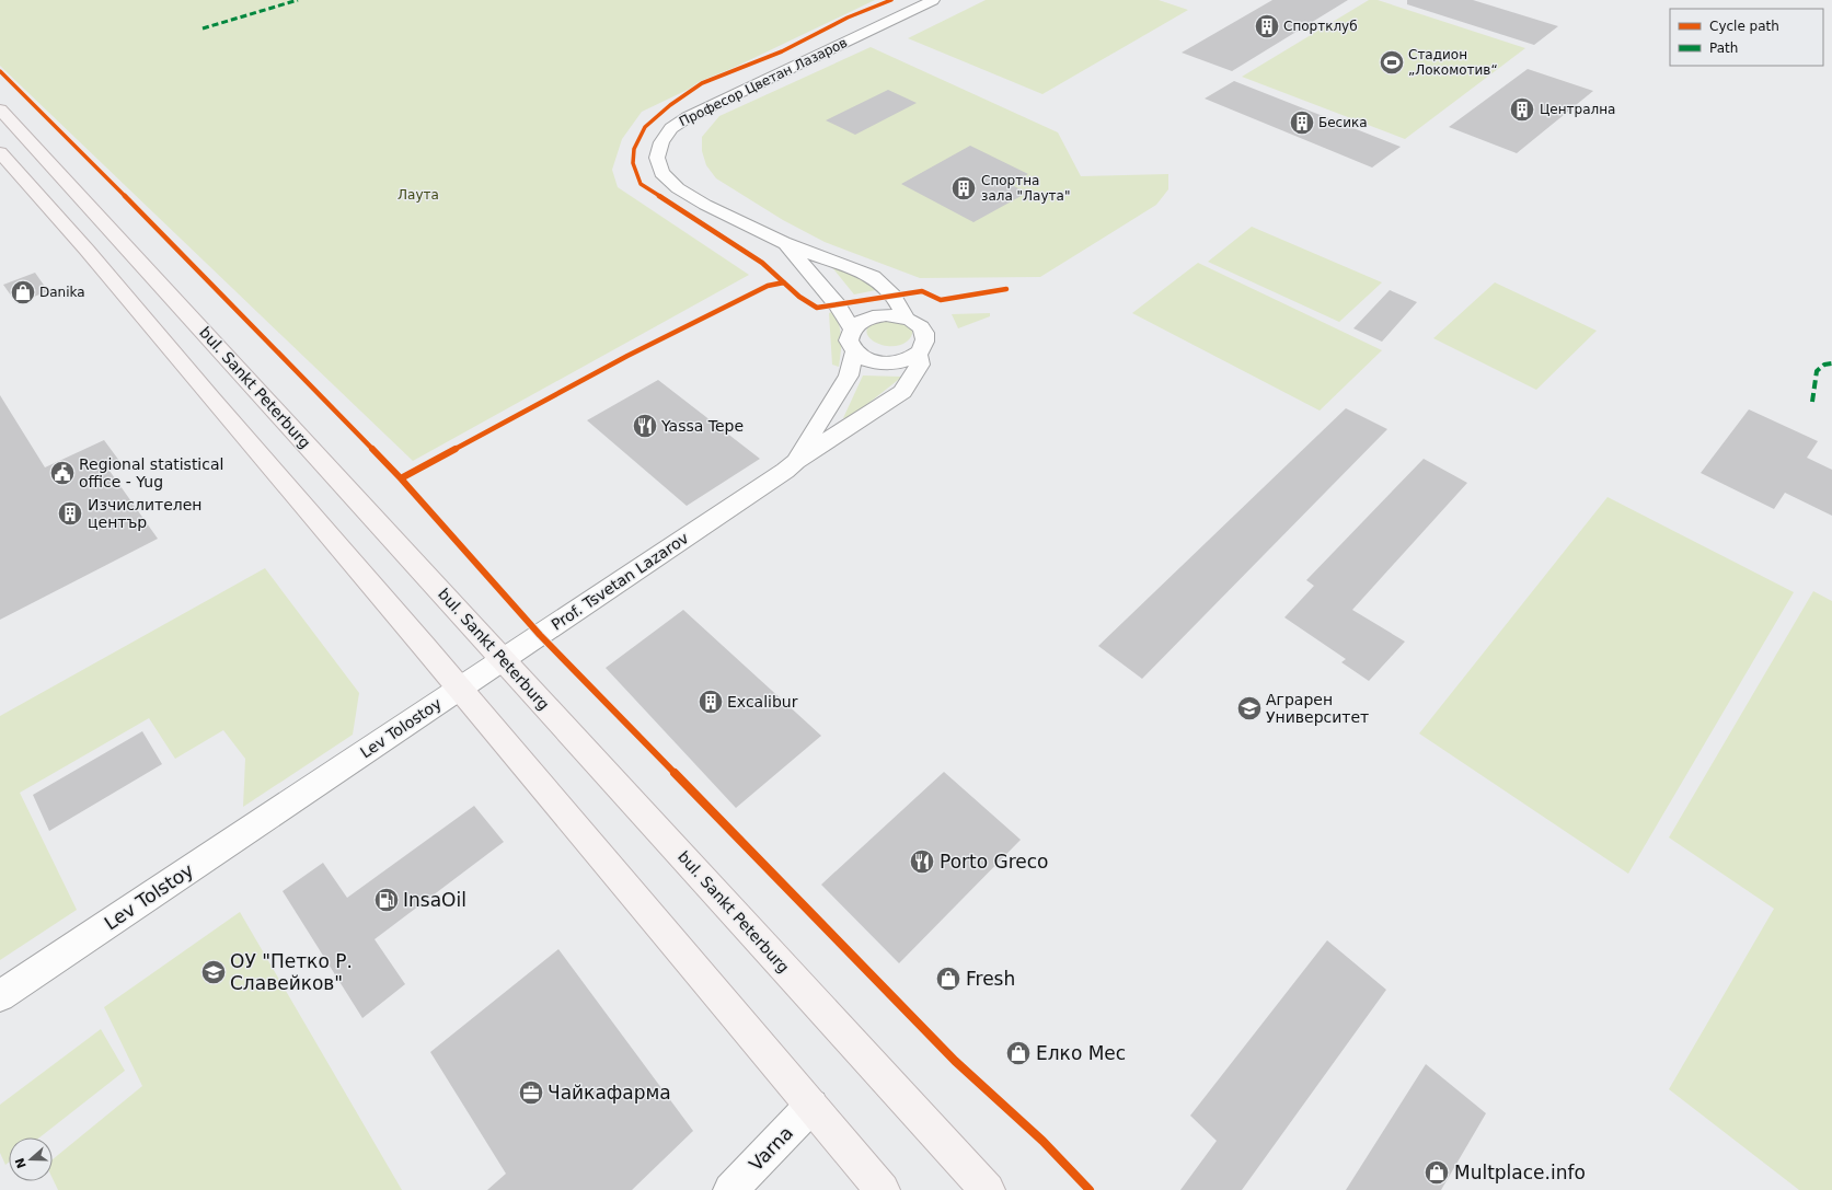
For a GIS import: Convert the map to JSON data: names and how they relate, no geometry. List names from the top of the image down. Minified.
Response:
{"streets":{"main road":["bul. Sankt Peterburg"],"street":["Професор Цветан Лазаров","Prof. Tsvetan Lazarov","Lev Tolostoy","Lev Tolstoy","Varna"]},"crossings":[["bul. Sankt Peterburg","Prof. Tsvetan Lazarov"],["bul. Sankt Peterburg","Lev Tolostoy"],["Prof. Tsvetan Lazarov","Lev Tolostoy"],["Lev Tolostoy","Lev Tolstoy"]],"parks":["Лаута"],"places":{"building":["Спортклуб","Централна","Бесика","Спортна зала \"Лаута\"","Изчислителен център","Excalibur"],"sports":["Стадион „Локомотив“"],"shop":["Danika","Fresh","Елко Мес","Multplace.info"],"restaurant":["Yassa Tepe","Porto Greco"],"public building":["Regional statistical office - Yug"],"school or university":["Аграрен Университет","ОУ \"Петко Р. Славейков\""],"fuel station":["InsaOil"],"office":["Чайкафарма"]},"legend":["Cycle path","Path"],"north":"left"}
